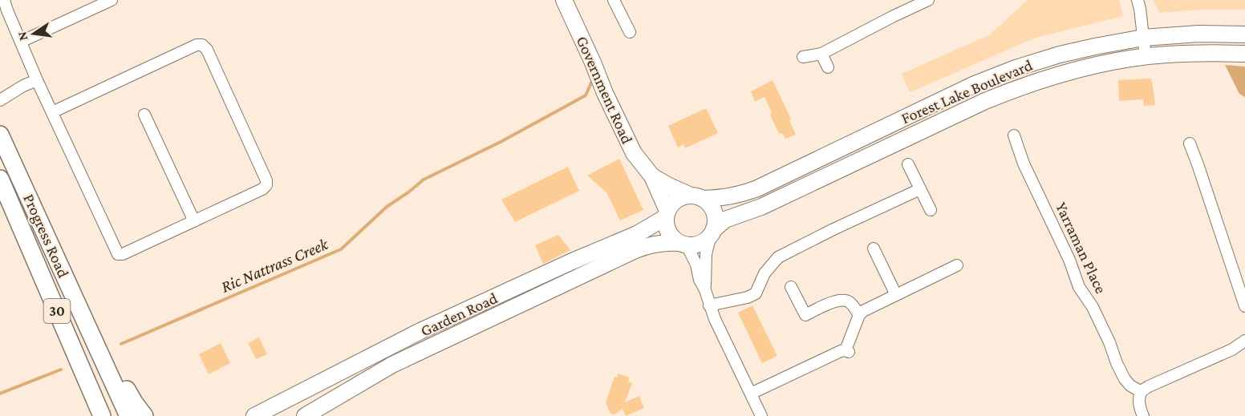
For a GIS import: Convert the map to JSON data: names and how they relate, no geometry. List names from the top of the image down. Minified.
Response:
{"streets":{"main road":["Government Road","Forest Lake Boulevard","Progress Road","30","Garden Road"],"street":["Yarraman Place"]},"crossings":[["Government Road","Forest Lake Boulevard"],["Government Road","Garden Road"],["Forest Lake Boulevard","Garden Road"]],"water":["Ric Nattrass Creek"],"north":"left"}
